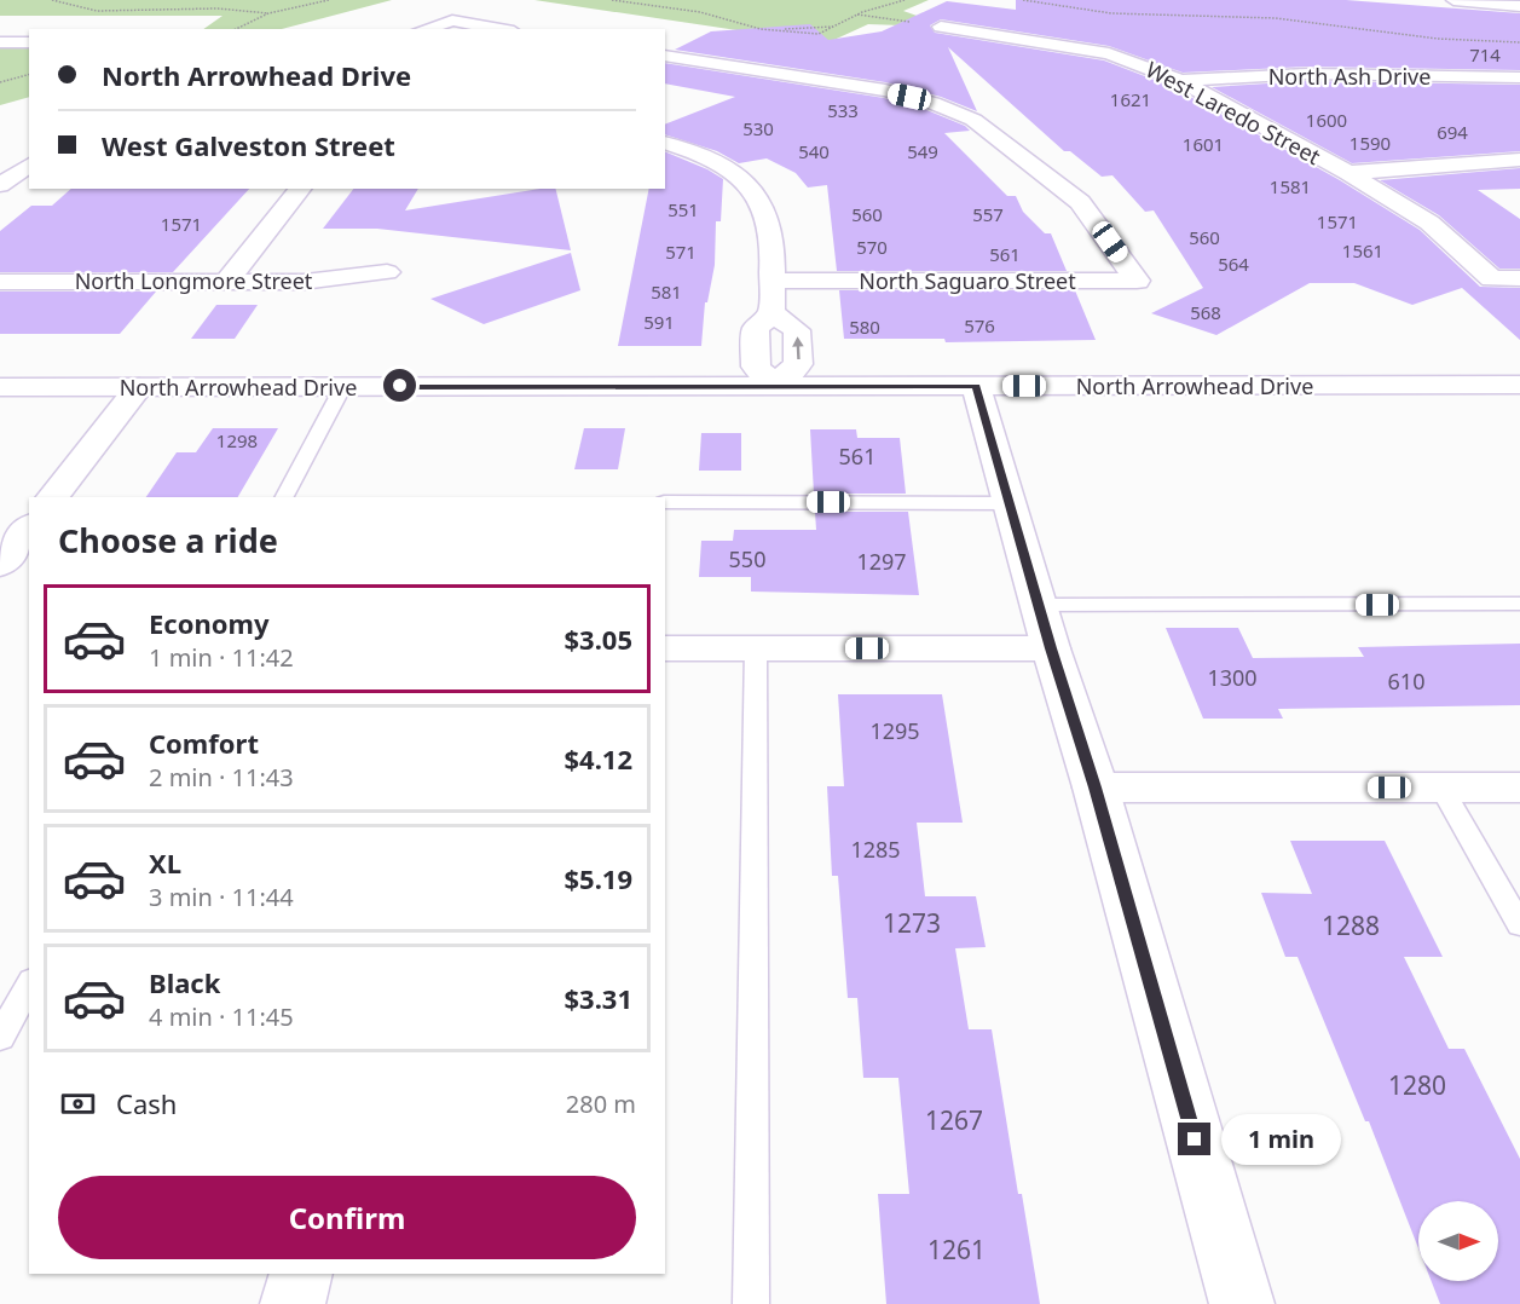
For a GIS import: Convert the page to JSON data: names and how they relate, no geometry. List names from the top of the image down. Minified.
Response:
{"streets":{"street":["North Ash Drive","West Laredo Street","North Longmore Street","North Saguaro Street","North Arrowhead Drive"]},"crossings":[["North Ash Drive","West Laredo Street"]],"house_numbers":["714","1621","533","1600","530","694","1590","1601","540","549","1581","551","560","557","1571","1571","560","570","1561","571","561","564","581","568","591","576","580","1298","561","550","1297","1300","610","1295","1285","1273","1288","1280","1267","1261"],"north":"right","page":{"banner":["North Arrowhead Drive","West Galveston Street"],"heading":"Choose a ride","list":[{"name":"Economy","note":"1 min · 11:42","value":"$3.05"},{"name":"Comfort","note":"2 min · 11:43","value":"$4.12"},{"name":"XL","note":"3 min · 11:44","value":"$5.19"},{"name":"Black","note":"4 min · 11:45","value":"$3.31"}],"pay":["Cash","280 m"],"bubble":"1 min","buttons":"Confirm"}}
